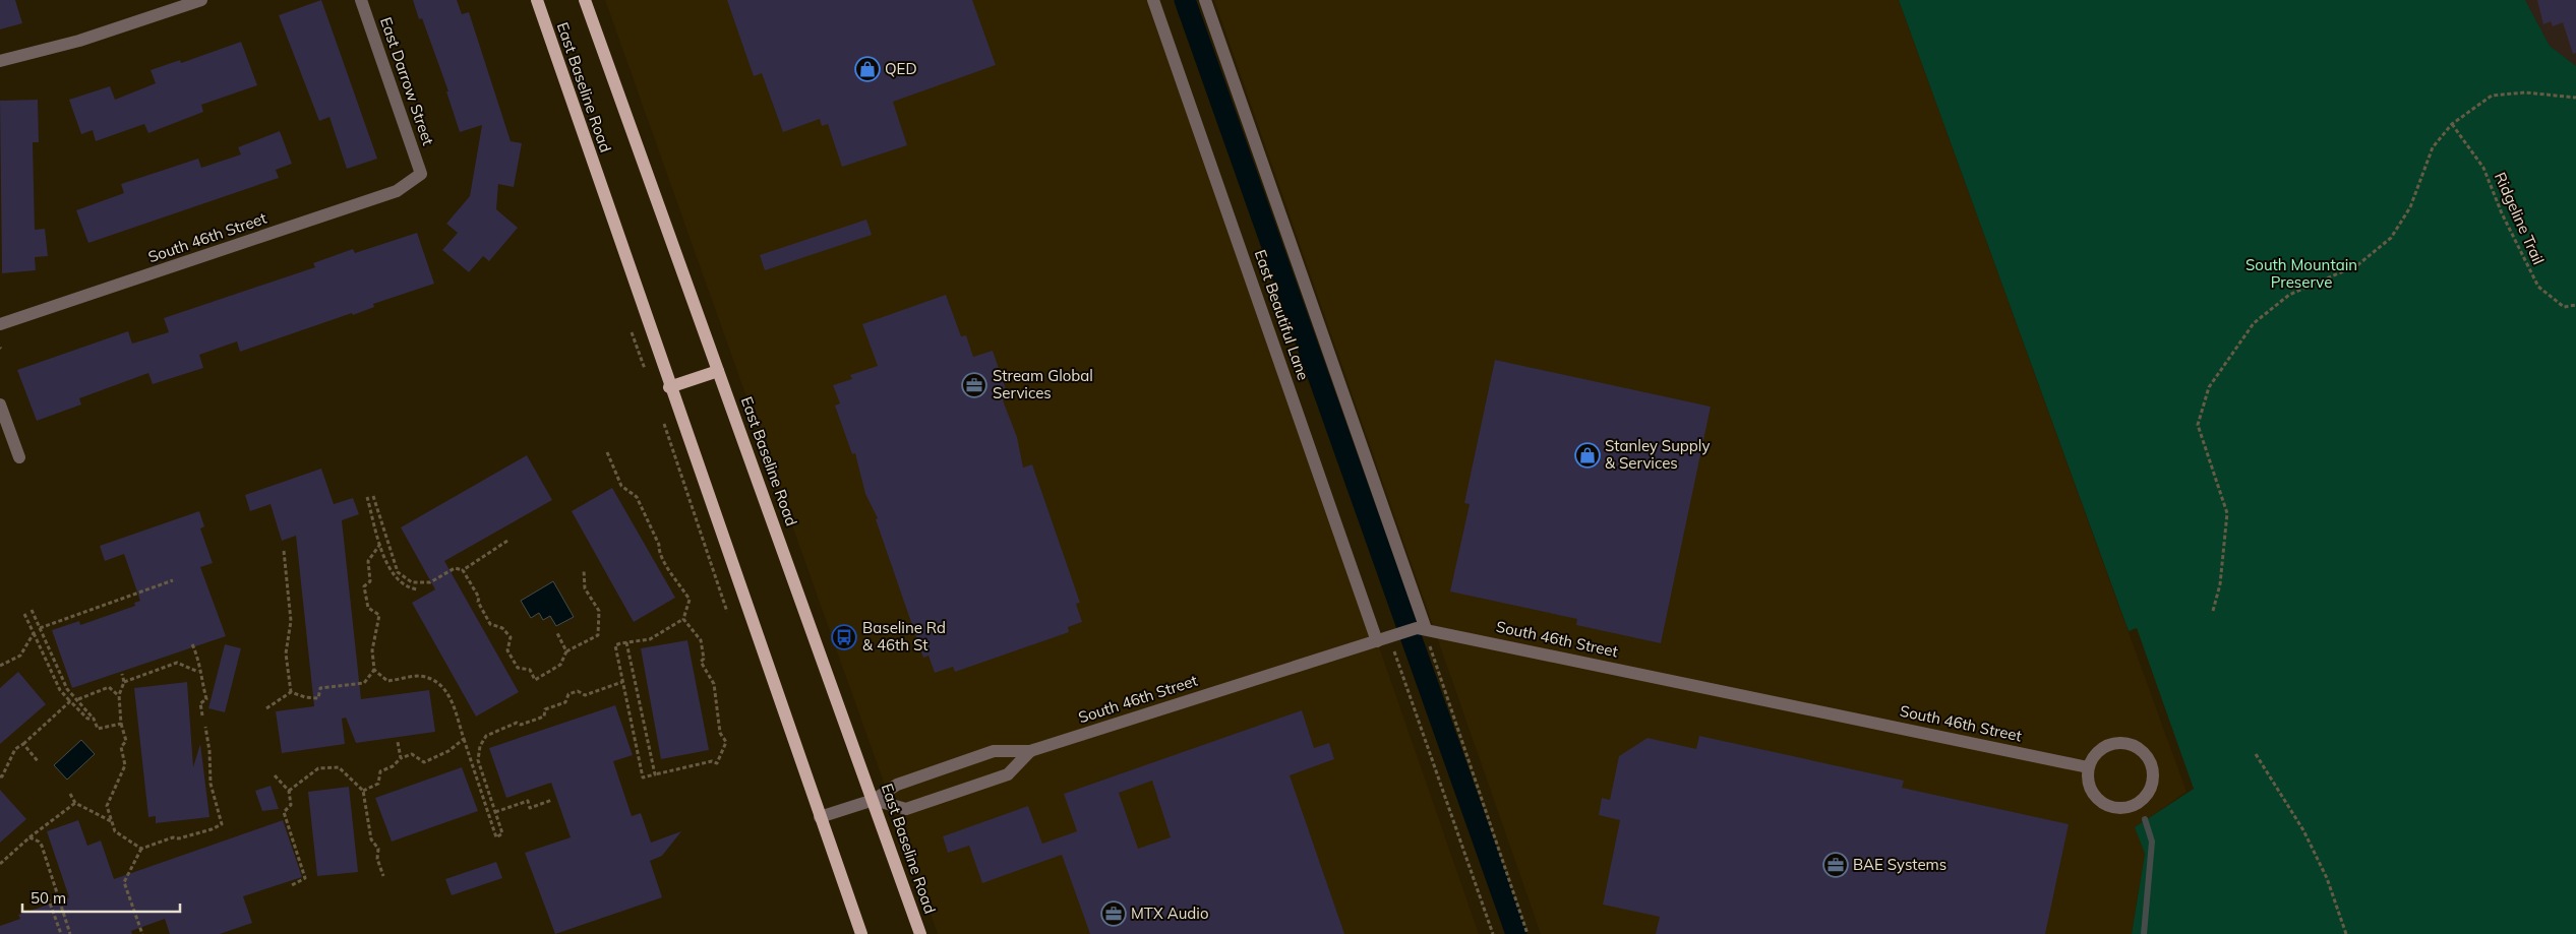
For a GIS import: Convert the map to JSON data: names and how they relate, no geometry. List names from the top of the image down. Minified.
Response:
{"streets":{"main road":["East Baseline Road"],"street":["East Darrow Street","South 46th Street","East Beautiful Lane"],"path":["Ridgeline Trail"]},"crossings":[["East Darrow Street","South 46th Street"],["East Baseline Road","South 46th Street"],["South 46th Street","East Beautiful Lane"]],"parks":["South Mountain Preserve"],"places":{"shop":["QED","Stanley Supply & Services"],"office":["Stream Global Services","BAE Systems","MTX Audio"],"bus stop":["Baseline Rd & 46th St"]},"scale_bar":"50 m"}
